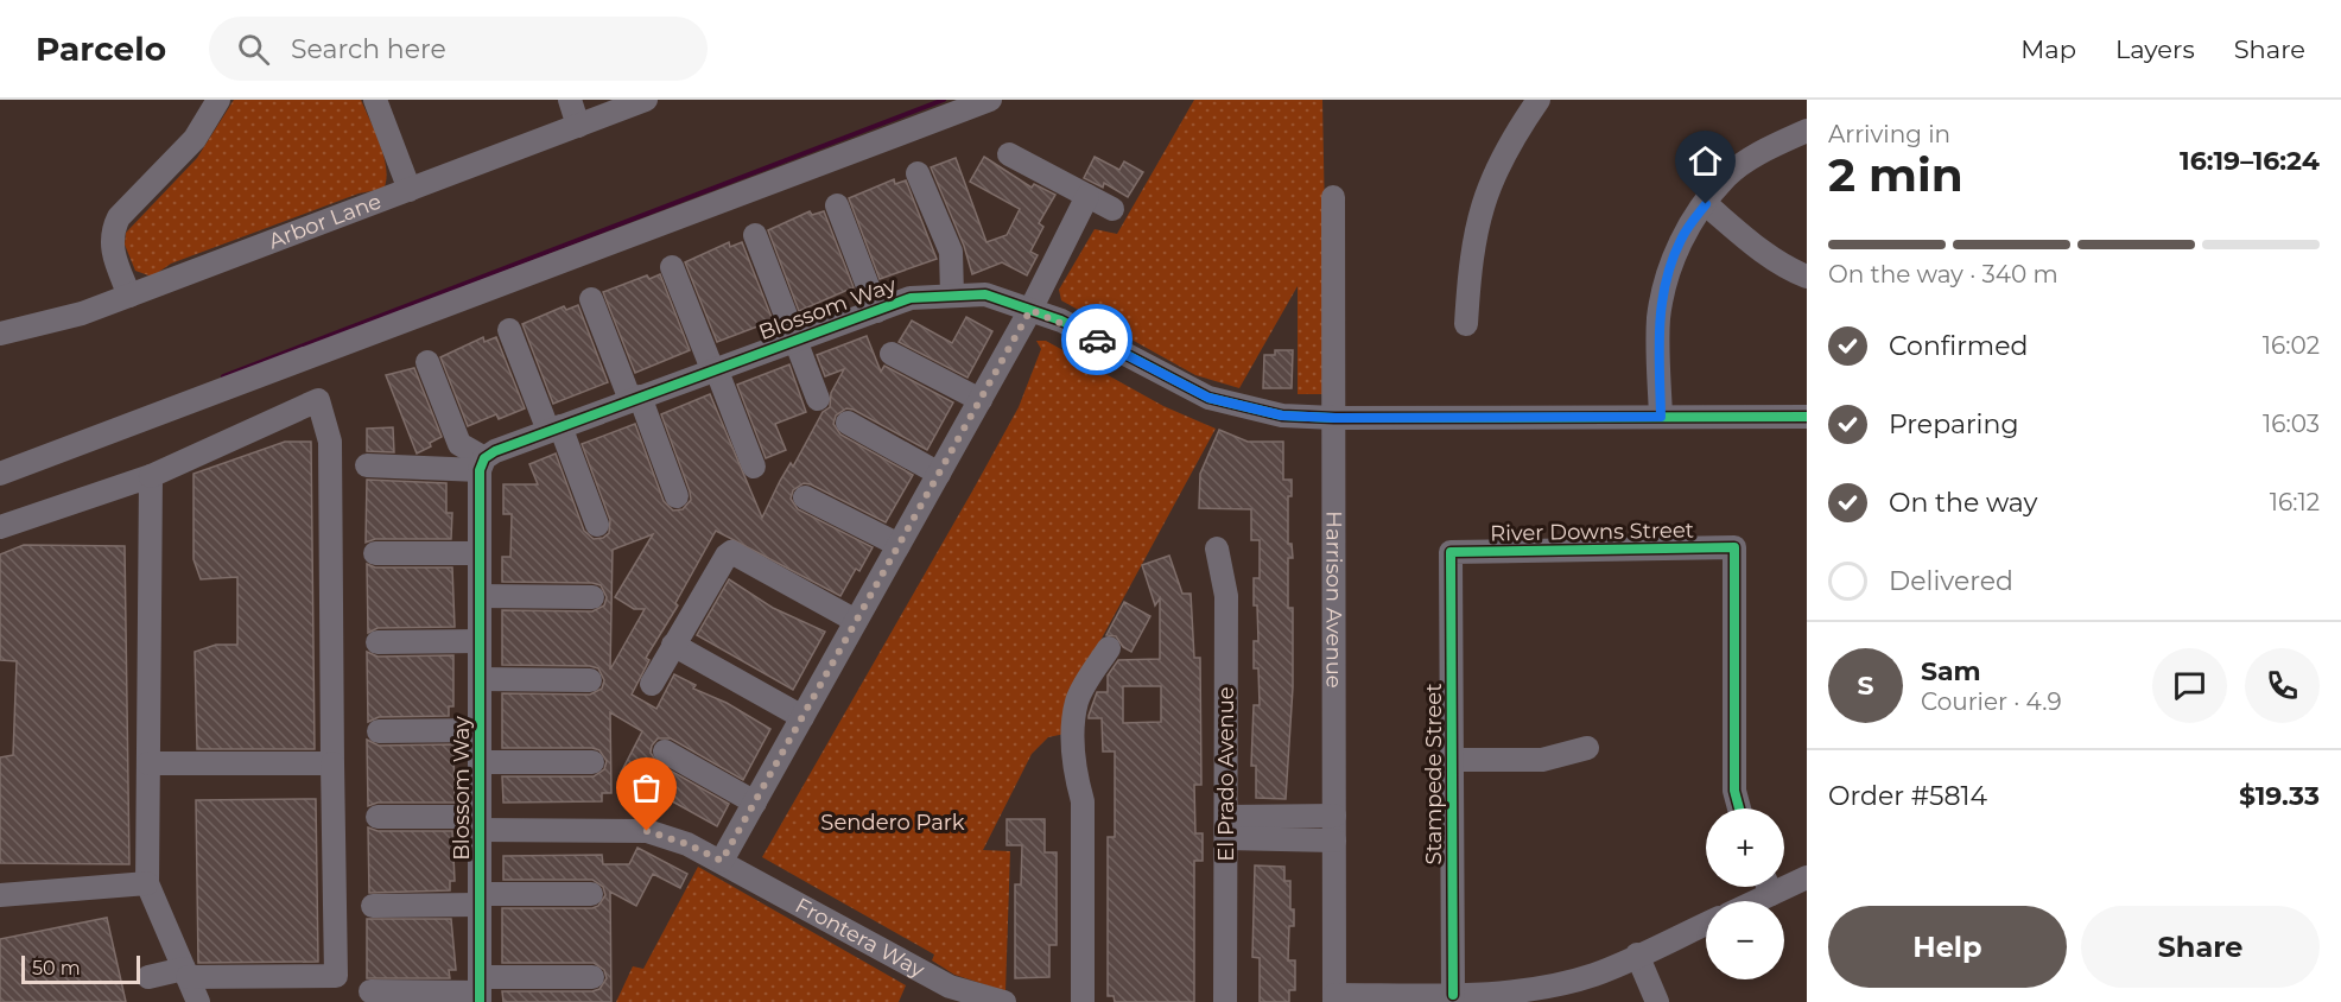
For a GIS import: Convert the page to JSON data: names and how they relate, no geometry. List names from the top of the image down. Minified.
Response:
{"streets":{"street":["Arbor Lane","Blossom Way","River Downs Street","Harrison Avenue","El Prado Avenue","Stampede Street","Frontera Way"]},"crossings":[["Blossom Way","Harrison Avenue"],["Blossom Way","Frontera Way"],["River Downs Street","Stampede Street"]],"parks":["Sendero Park"],"scale_bar":"50 m","page":{"header":"Parcelo","search":"Search here","nav":["Map","Layers","Share"],"heading":["2 min","Arriving in","16:19–16:24"],"panel":["Sam","Courier · 4.9","Order #5814","$19.33"],"bar":"On the way · 340 m","list":[["Confirmed","16:02"],["Preparing","16:03"],["On the way","16:12"],"Delivered"],"round":"S","map_buttons":["+","−"],"buttons":["Help","Share"],"scale":"50 m"}}
